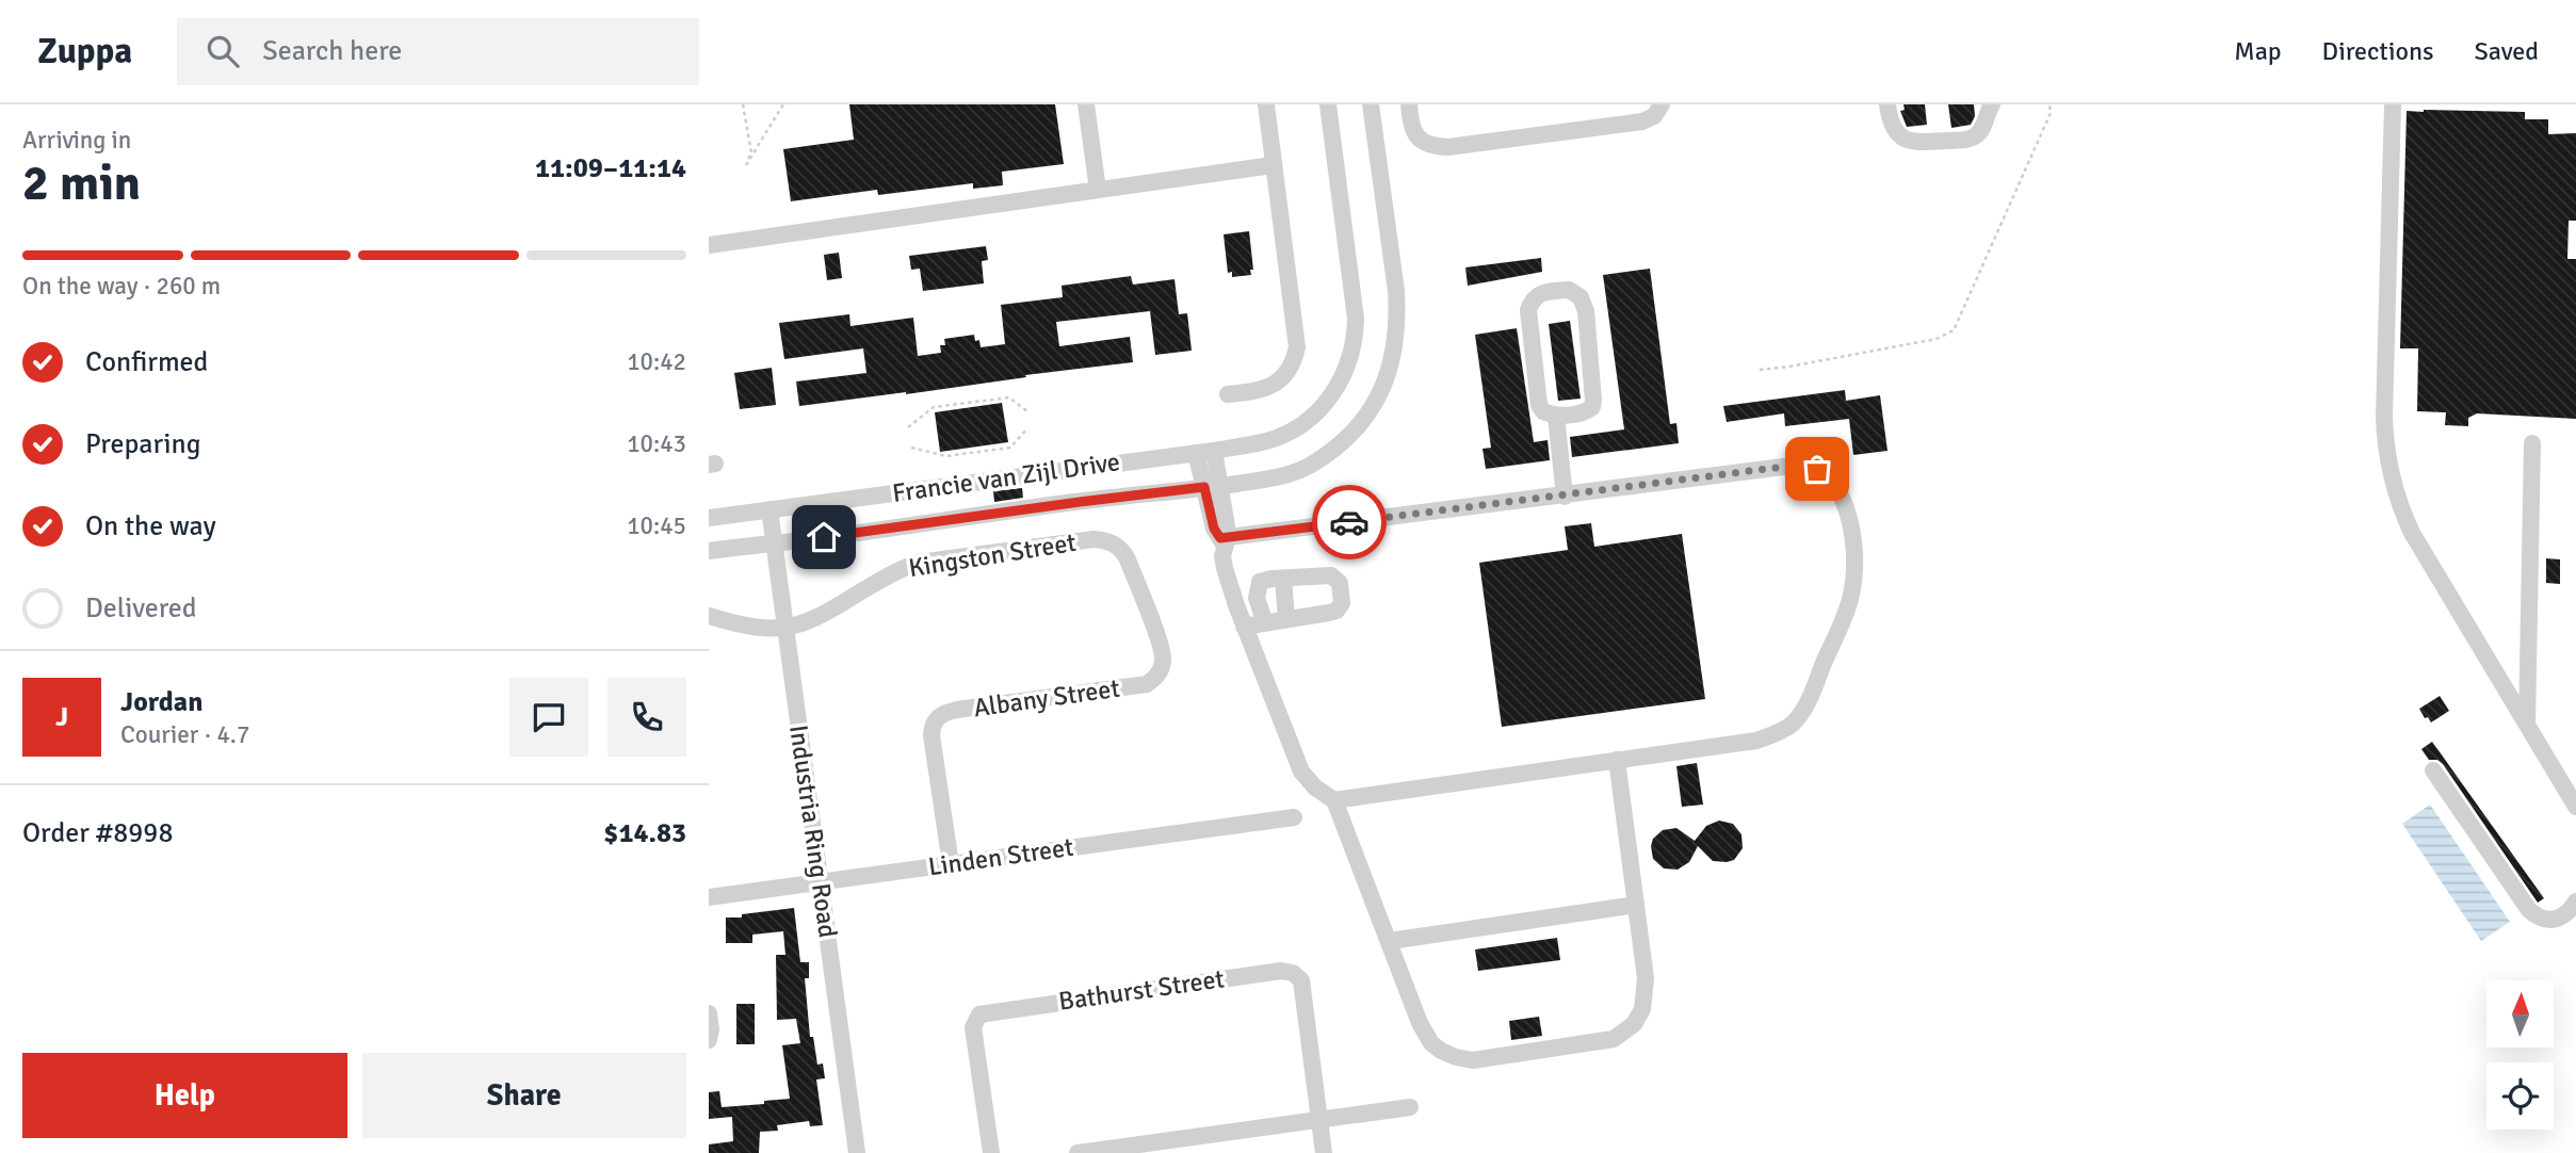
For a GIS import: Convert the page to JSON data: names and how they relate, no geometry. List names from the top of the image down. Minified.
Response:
{"streets":{"street":["Francie van Zijl Drive","Kingston Street","Albany Street","Industria Ring Road","Linden Street","Bathurst Street"]},"crossings":[["Francie van Zijl Drive","Industria Ring Road"],["Kingston Street","Albany Street"],["Kingston Street","Industria Ring Road"],["Albany Street","Linden Street"],["Industria Ring Road","Linden Street"]],"north":"top","page":{"header":"Zuppa","search":"Search here","nav":["Map","Directions","Saved"],"heading":["2 min","Arriving in","11:09–11:14"],"panel":["Jordan","Courier · 4.7","Order #8998","$14.83"],"bar":"On the way · 260 m","list":[["Confirmed","10:42"],["Preparing","10:43"],["On the way","10:45"],"Delivered"],"round":"J","buttons":["Help","Share"]}}
